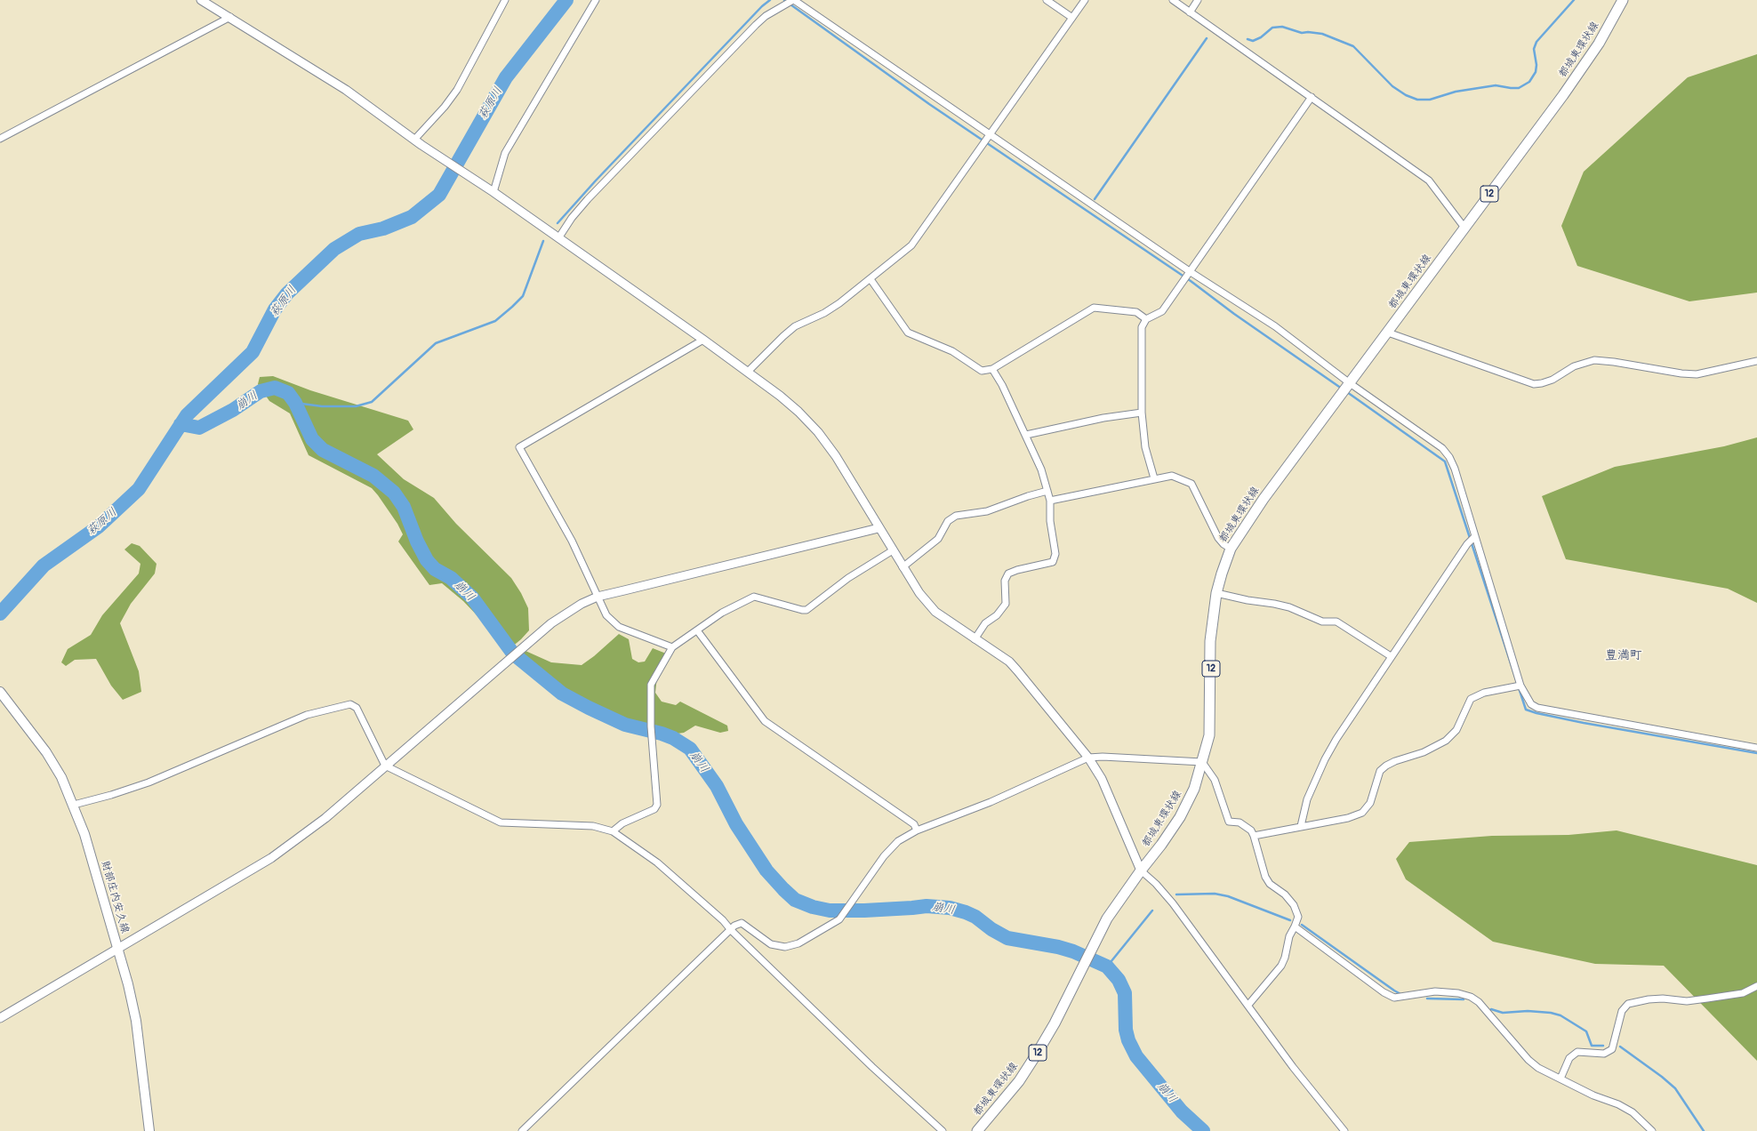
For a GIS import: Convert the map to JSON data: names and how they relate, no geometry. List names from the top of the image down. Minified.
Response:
{"streets":{"main road":["都城東環状線","12","財部庄内安久線"]},"districts":["豊満町"],"water":["萩原川","崩川"]}
